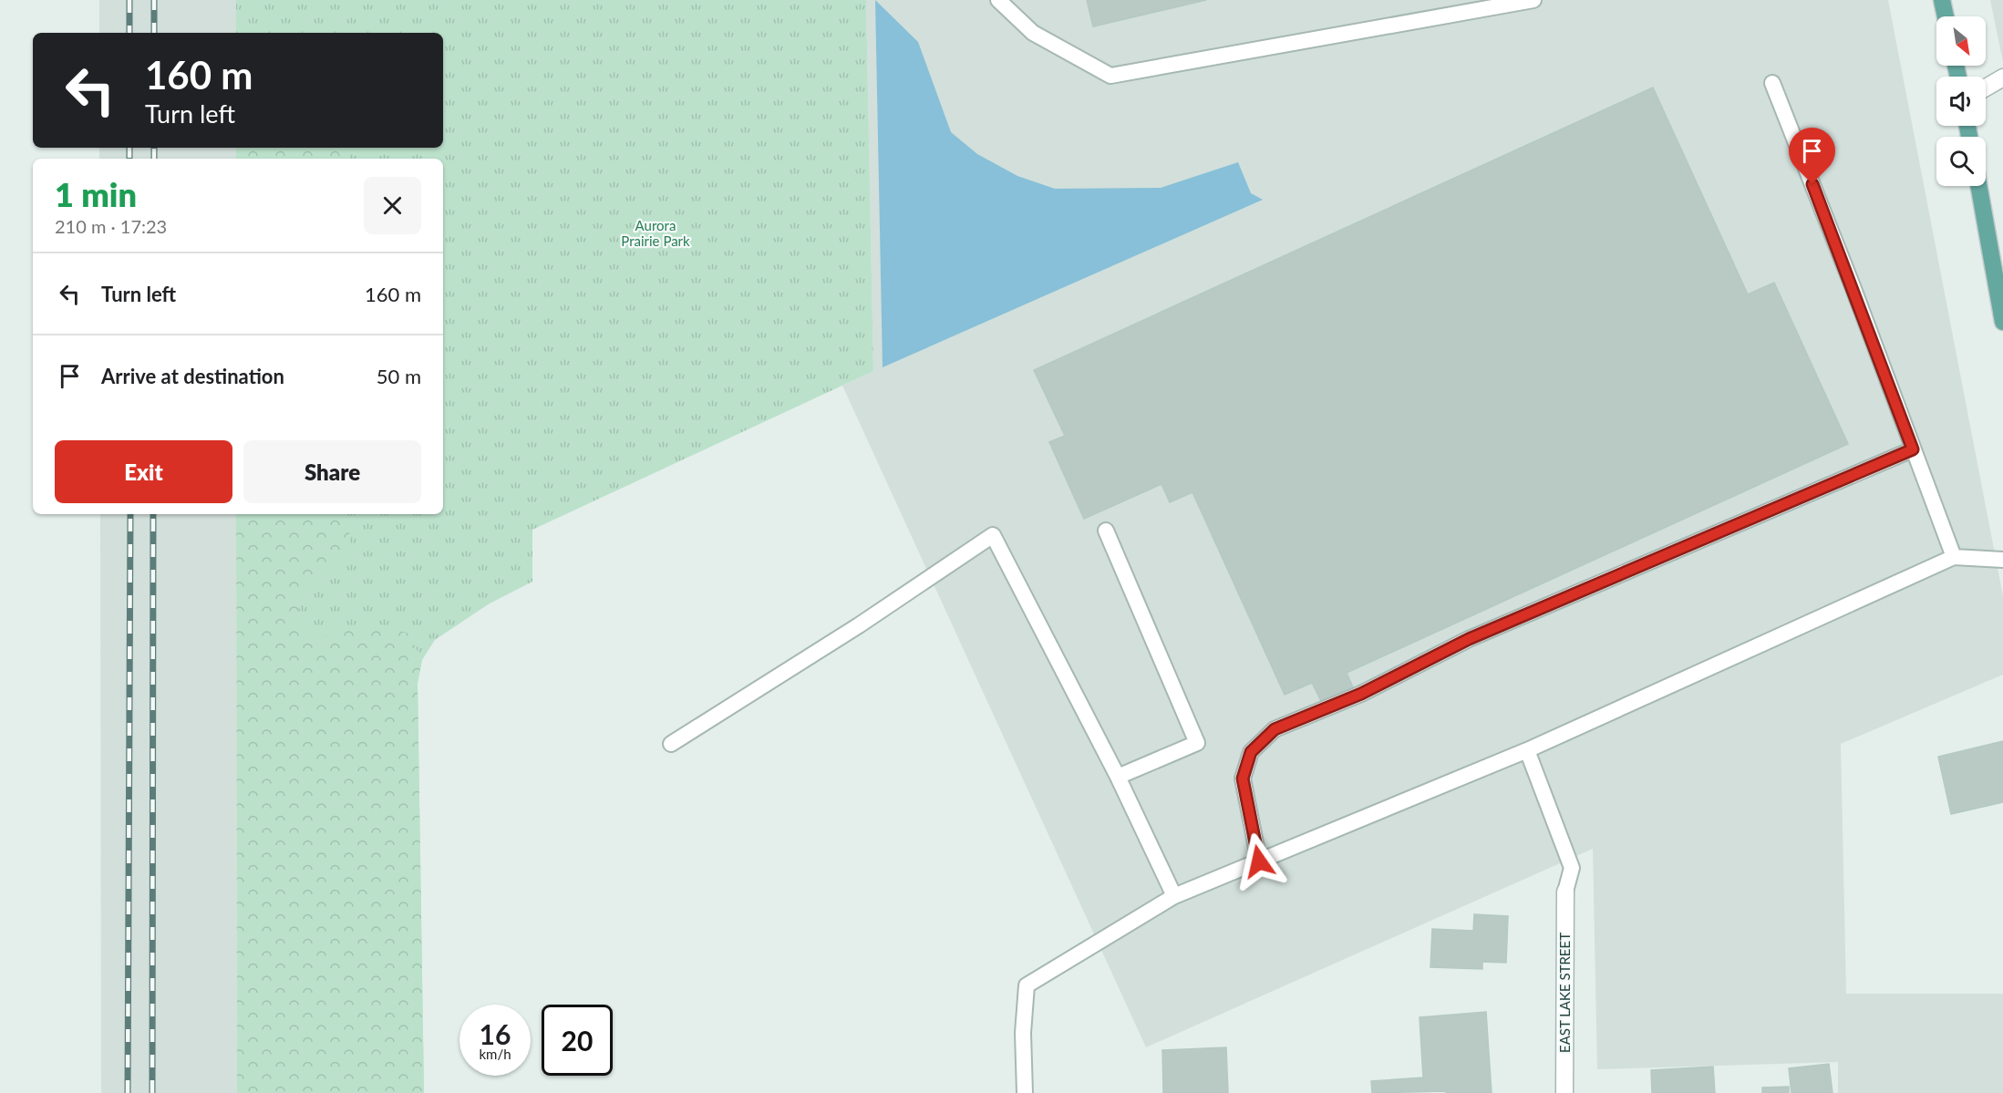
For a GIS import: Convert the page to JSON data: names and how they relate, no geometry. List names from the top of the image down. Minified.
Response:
{"streets":{"street":["EAST LAKE STREET"]},"parks":["Aurora Prairie Park"],"north":"bottom right","page":{"turn":["160 m","Turn left"],"heading":["1 min","210 m · 17:23"],"list":[{"name":"Turn left","value":"160 m"},{"name":"Arrive at destination","value":"50 m"}],"buttons":["Exit","Share"],"speed":"16 km/h","limit":"20"}}
